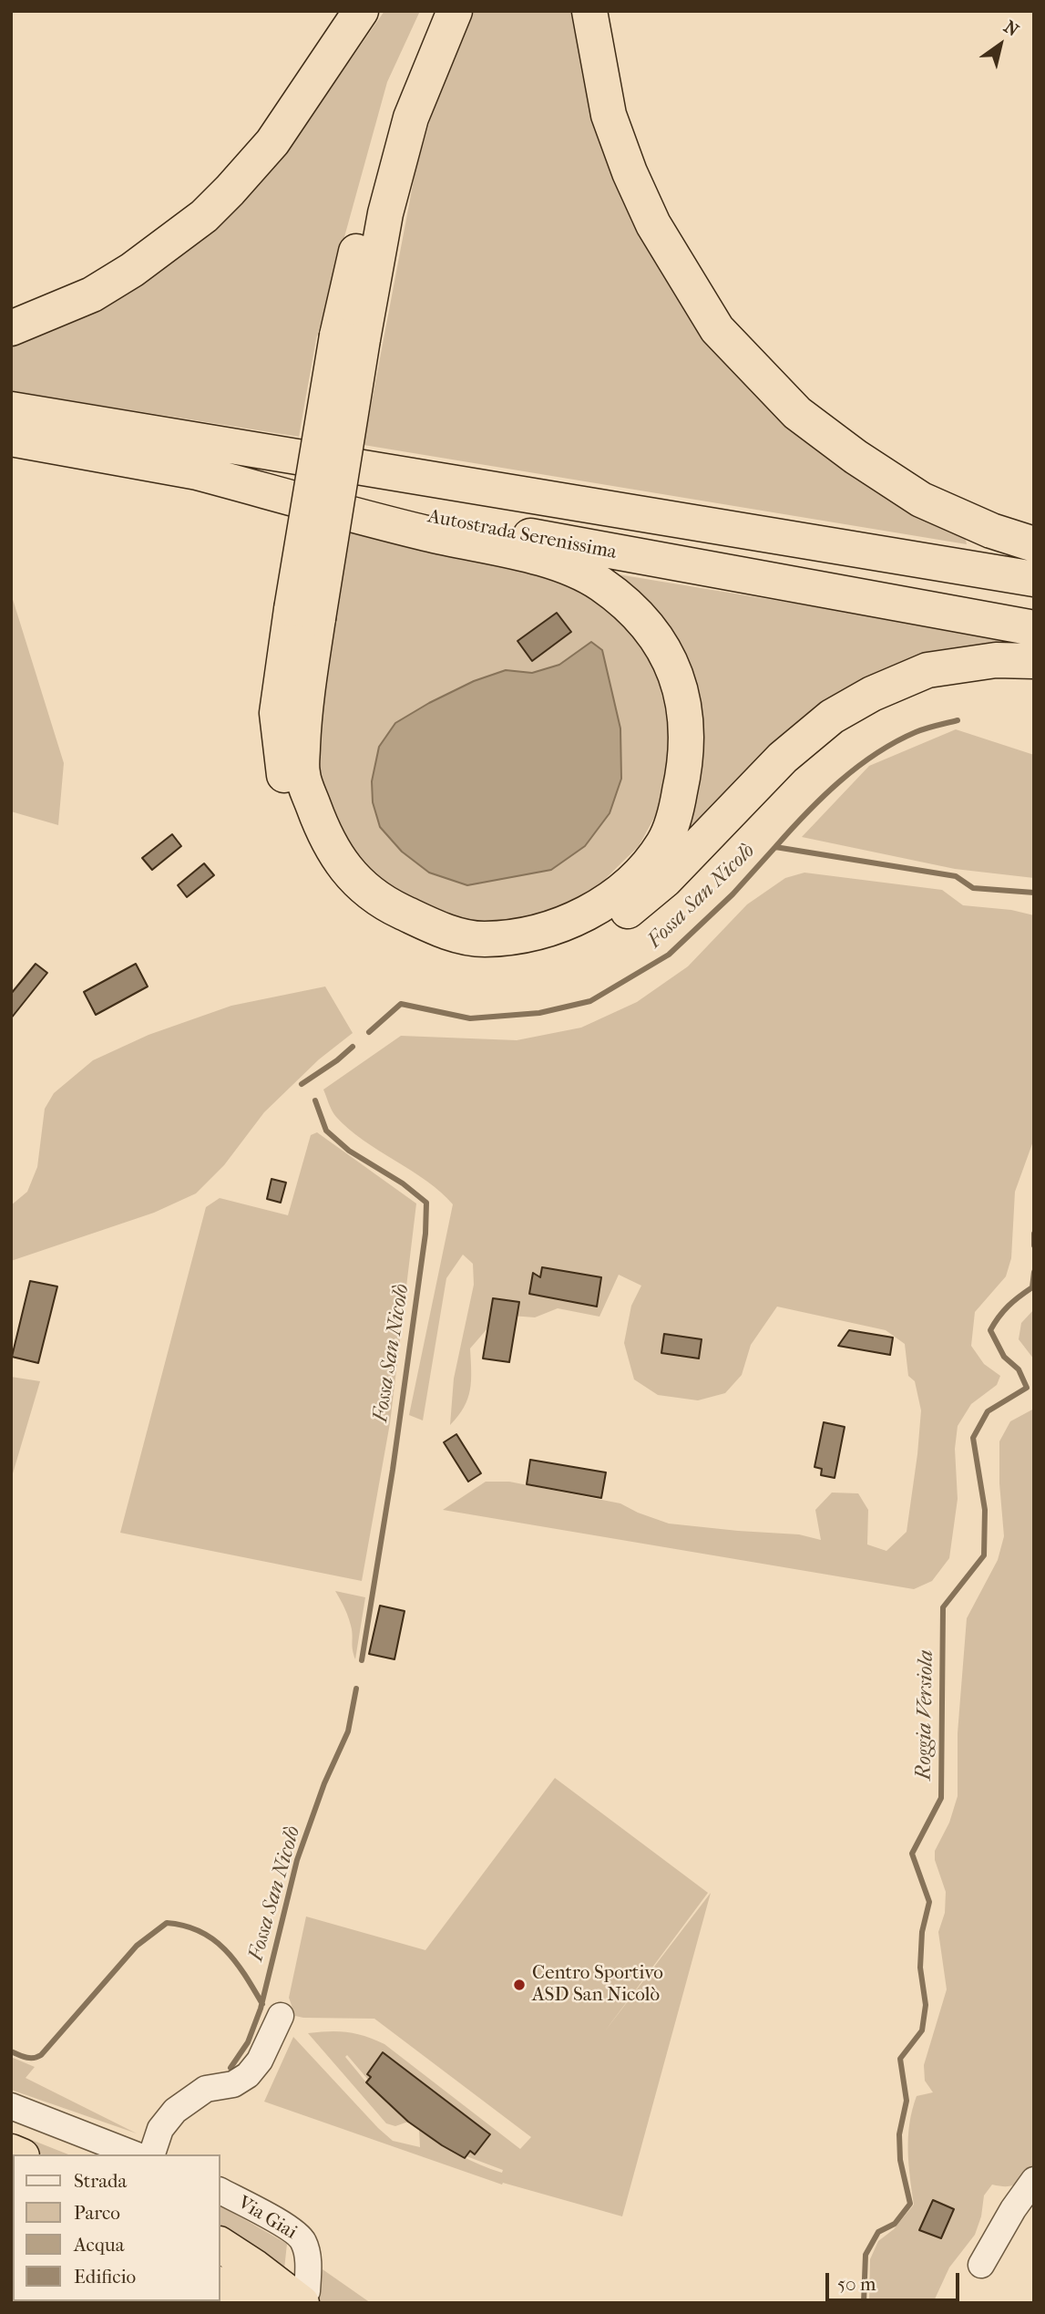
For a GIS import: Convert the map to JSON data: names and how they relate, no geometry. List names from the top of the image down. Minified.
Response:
{"streets":{"highway":["Autostrada Serenissima"],"street":["Via Giai"]},"water":["Fossa San Nicolò","Roggia Versiola"],"places":["Centro Sportivo ASD San Nicolò"],"legend":["Strada","Parco","Acqua","Edificio"],"scale_bar":"50 m","north":"top right"}
